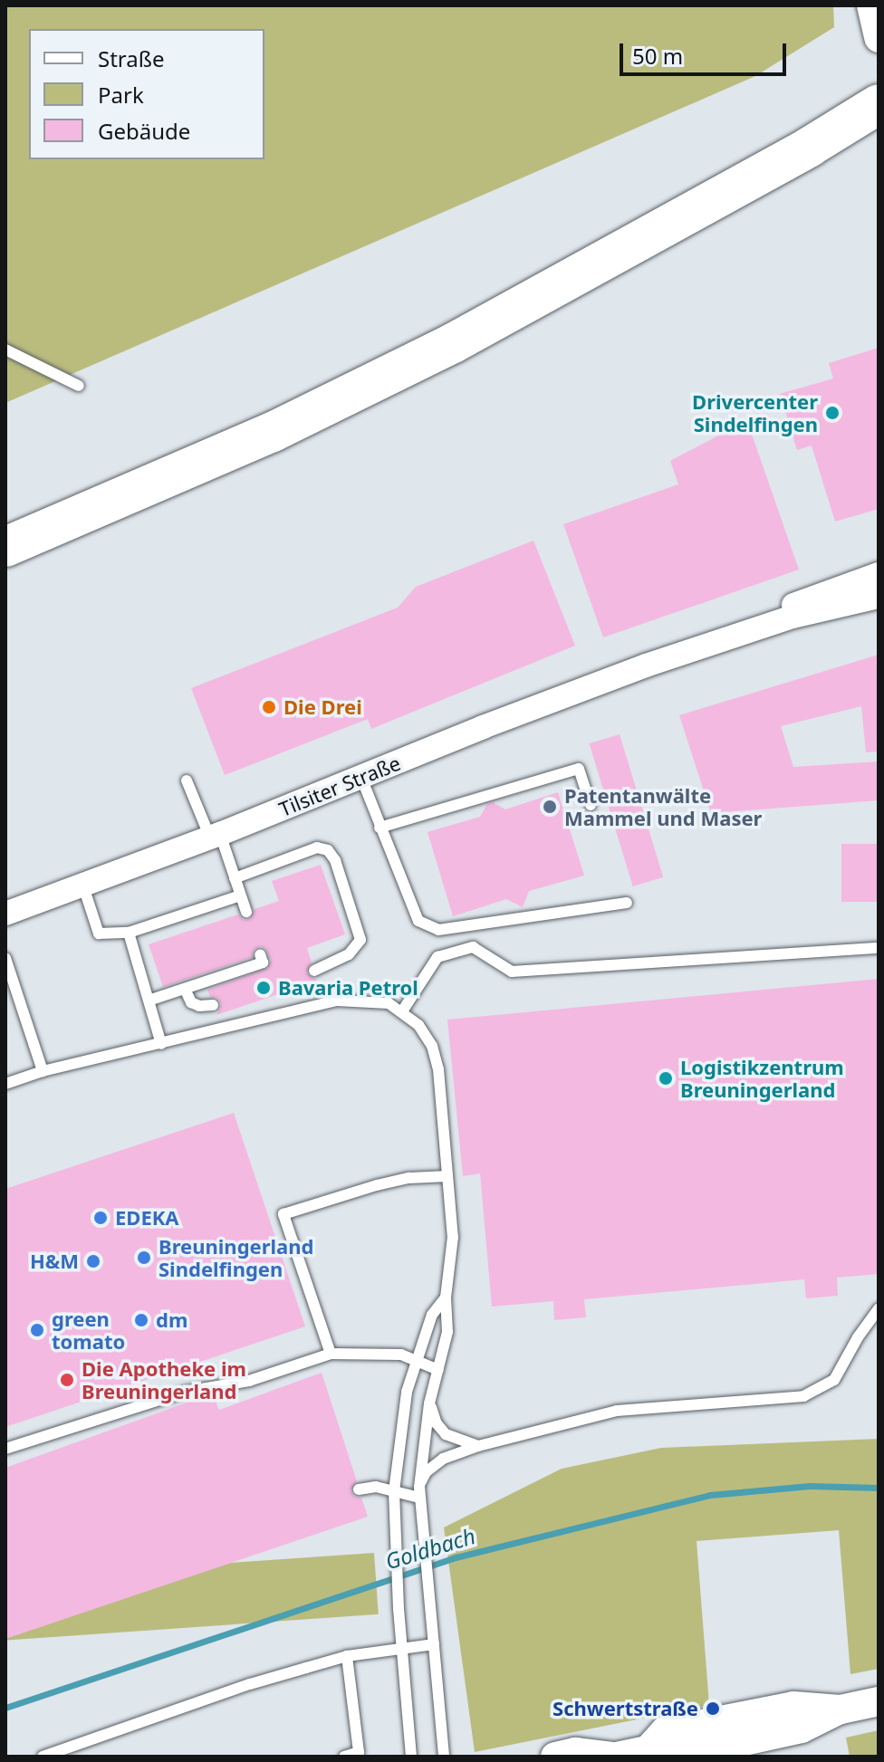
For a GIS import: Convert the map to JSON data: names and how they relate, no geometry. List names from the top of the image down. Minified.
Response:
{"streets":{"street":["Tilsiter Straße"]},"water":["Goldbach"],"places":["Drivercenter Sindelfingen","Die Drei","Patentanwälte Mammel und Maser","Bavaria Petrol","Logistikzentrum Breuningerland","EDEKA","Breuningerland Sindelfingen","H&M","dm","green tomato","Die Apotheke im Breuningerland","Schwertstraße"],"legend":["Straße","Park","Gebäude"],"scale_bar":"50 m"}
